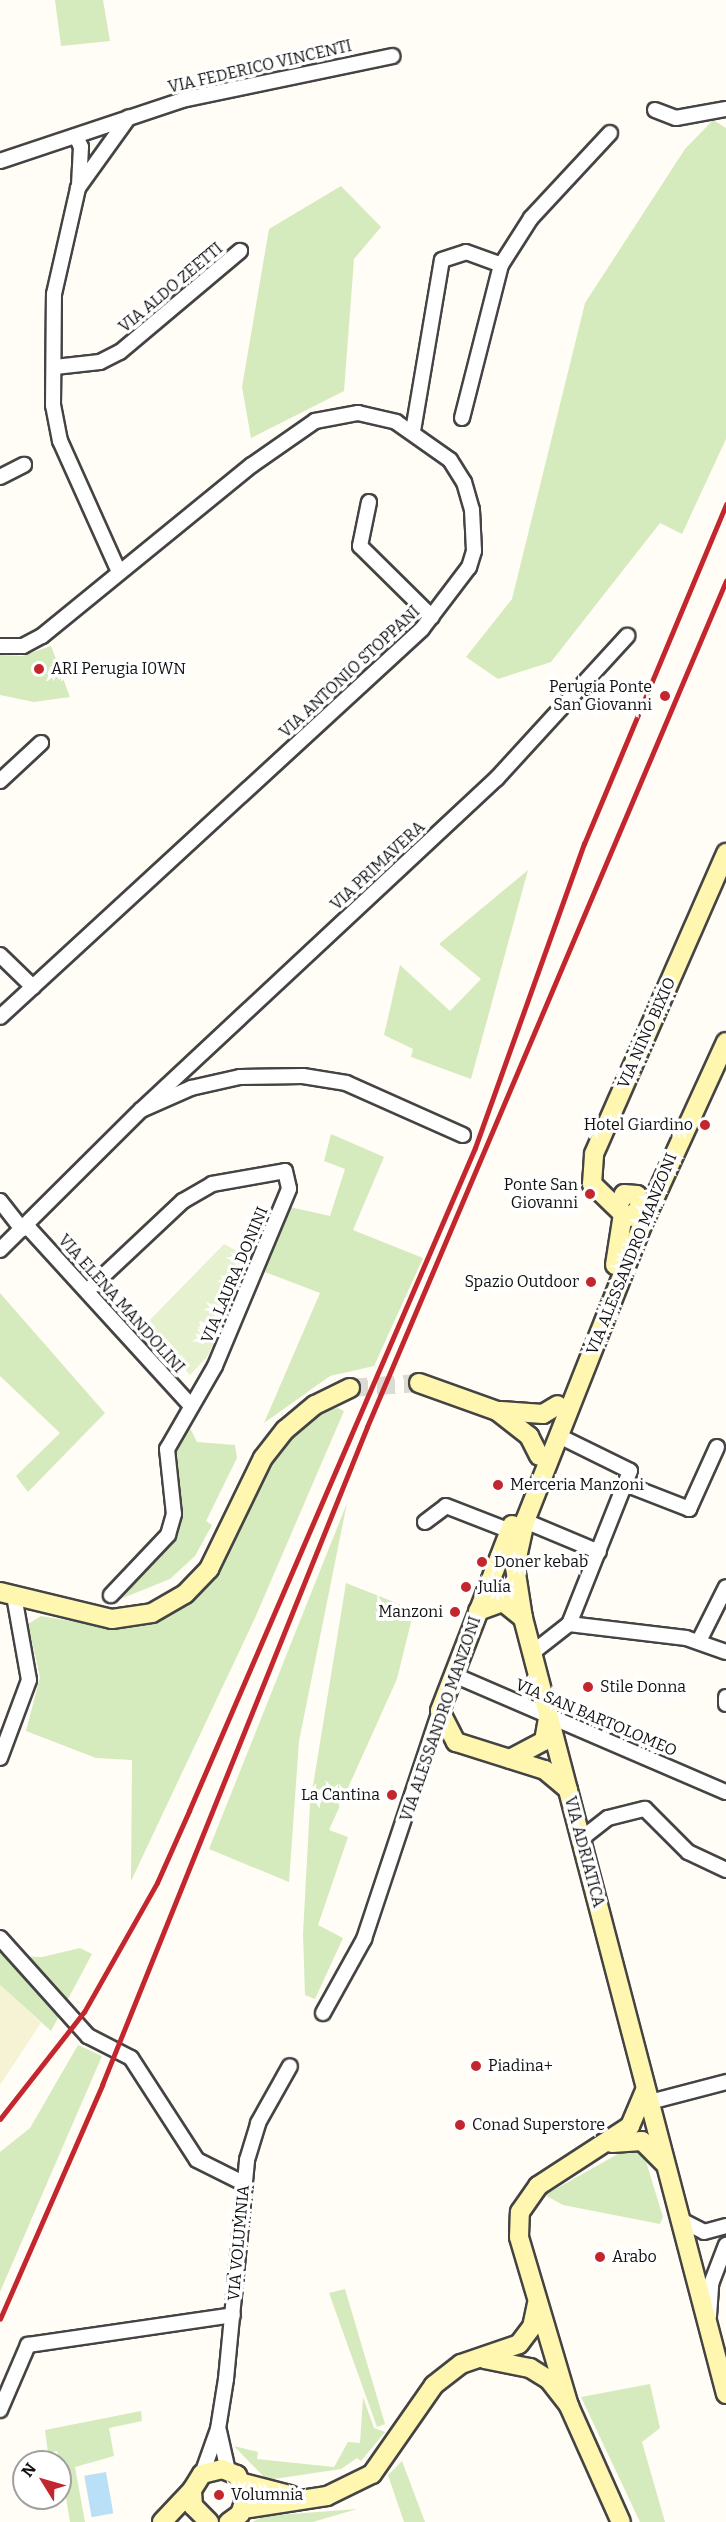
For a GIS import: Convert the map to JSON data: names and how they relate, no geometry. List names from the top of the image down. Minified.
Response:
{"streets":{"main road":["VIA NINO BIXIO","VIA ALESSANDRO MANZONI","VIA ADRIATICA"],"street":["VIA FEDERICO VINCENTI","VIA ALDO ZEETTI","VIA ANTONIO STOPPANI","VIA PRIMAVERA","VIA LAURA DONINI","VIA ELENA MANDOLINI","VIA SAN BARTOLOMEO","VIA VOLUMNIA"]},"crossings":[["VIA PRIMAVERA","VIA ELENA MANDOLINI"],["VIA NINO BIXIO","VIA ALESSANDRO MANZONI"],["VIA ALESSANDRO MANZONI","VIA SAN BARTOLOMEO"],["VIA ALESSANDRO MANZONI","VIA ADRIATICA"],["VIA LAURA DONINI","VIA ELENA MANDOLINI"],["VIA SAN BARTOLOMEO","VIA ADRIATICA"]],"places":["ARI Perugia I0WN","Perugia Ponte San Giovanni","Hotel Giardino","Ponte San Giovanni","Spazio Outdoor","Merceria Manzoni","Doner kebab","Julia","Manzoni","Stile Donna","La Cantina","Piadina+","Conad Superstore","Arabo","Volumnia"],"north":"top left"}
